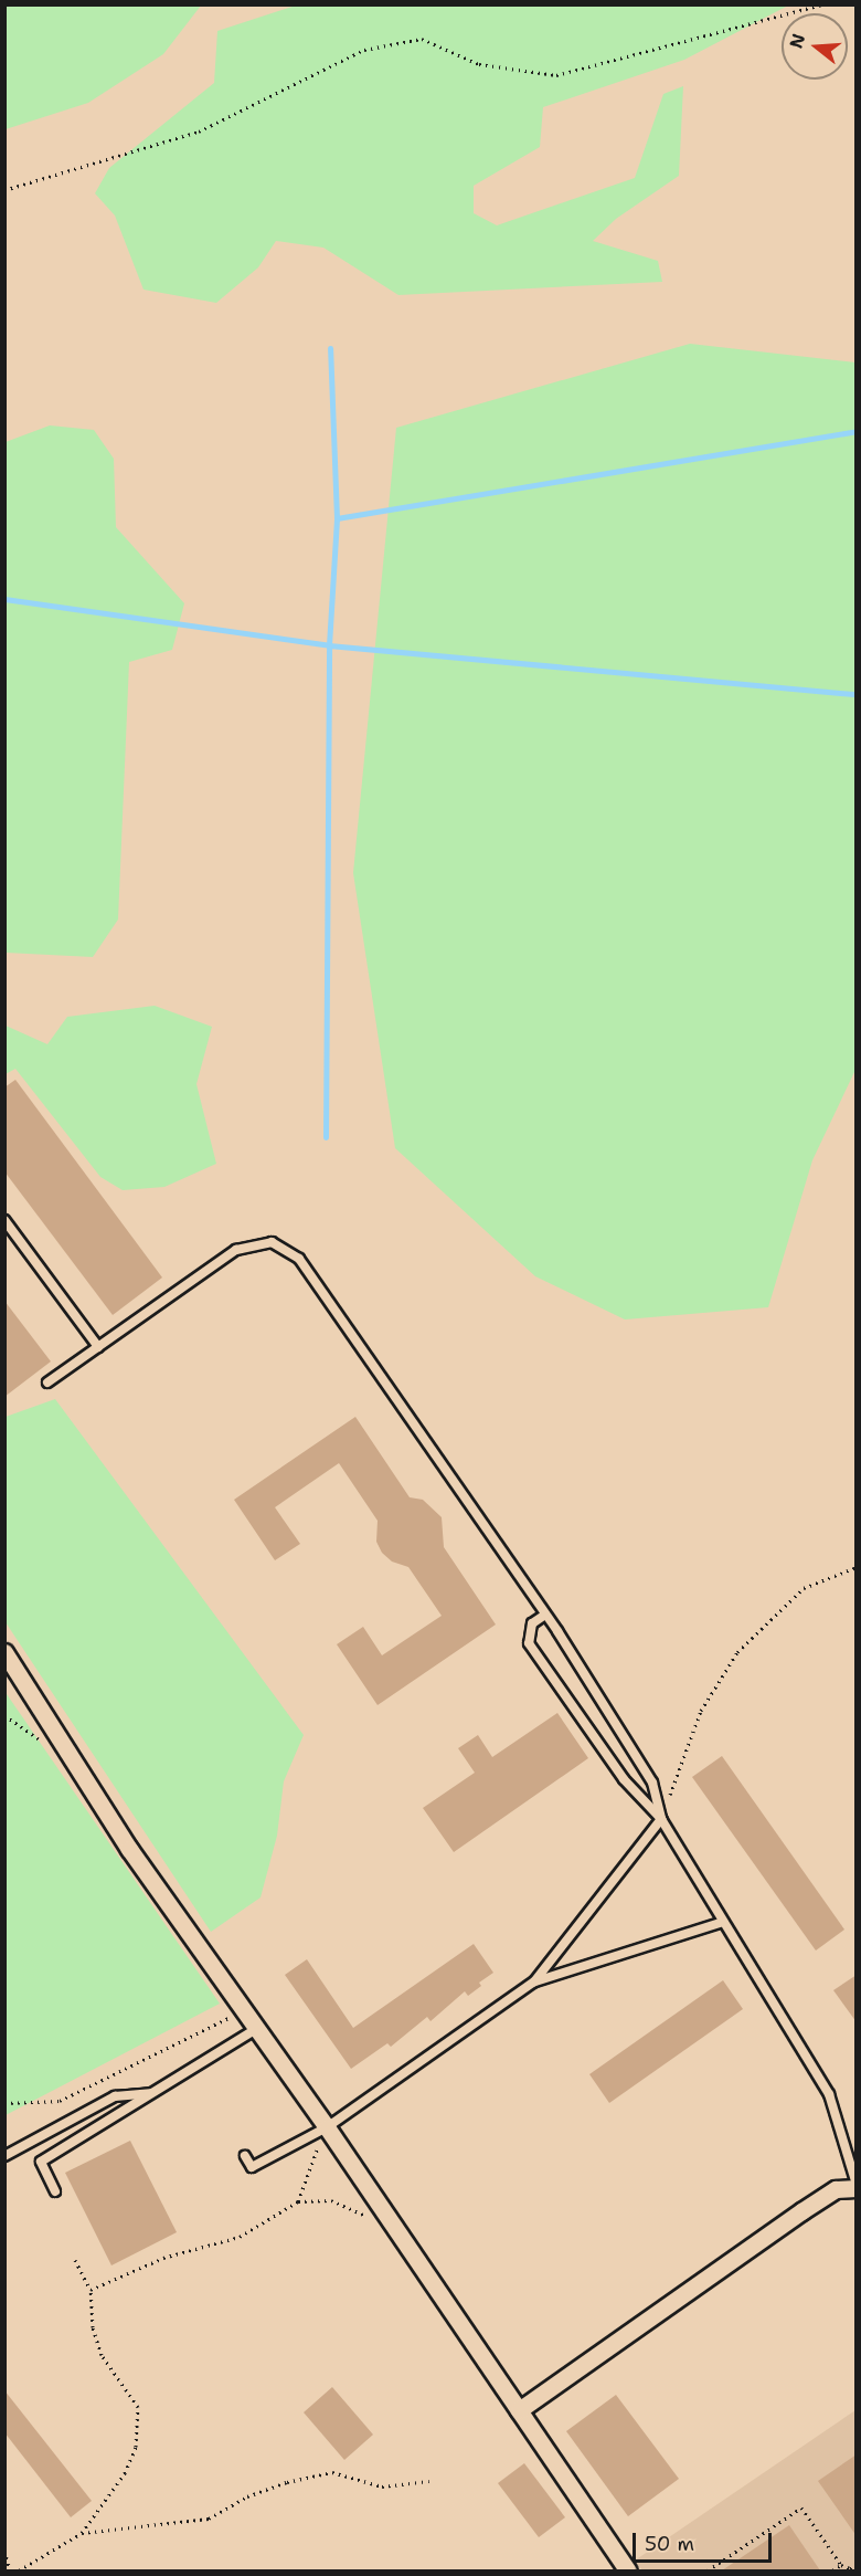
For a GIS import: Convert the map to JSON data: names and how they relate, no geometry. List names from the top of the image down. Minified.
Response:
{"scale_bar":"50 m","north":"left"}
